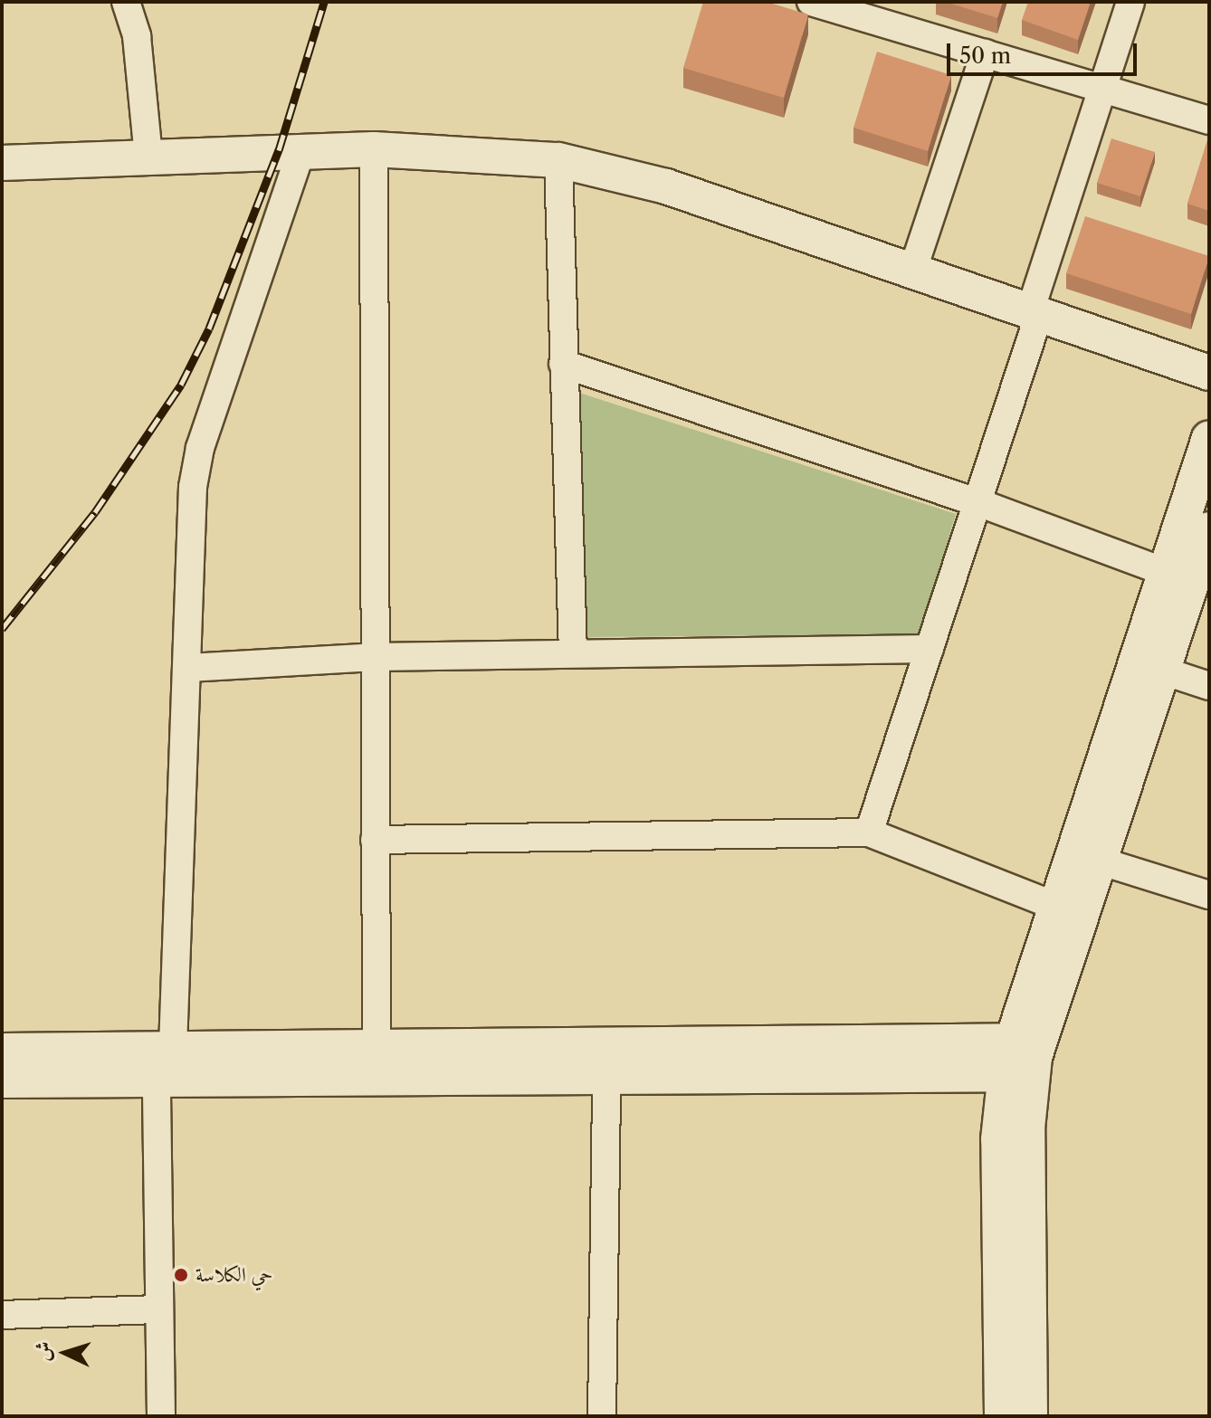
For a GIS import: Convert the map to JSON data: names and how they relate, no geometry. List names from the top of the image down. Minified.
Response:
{"places":["حي الكلاسة"],"scale_bar":"50 m","north":"left"}
